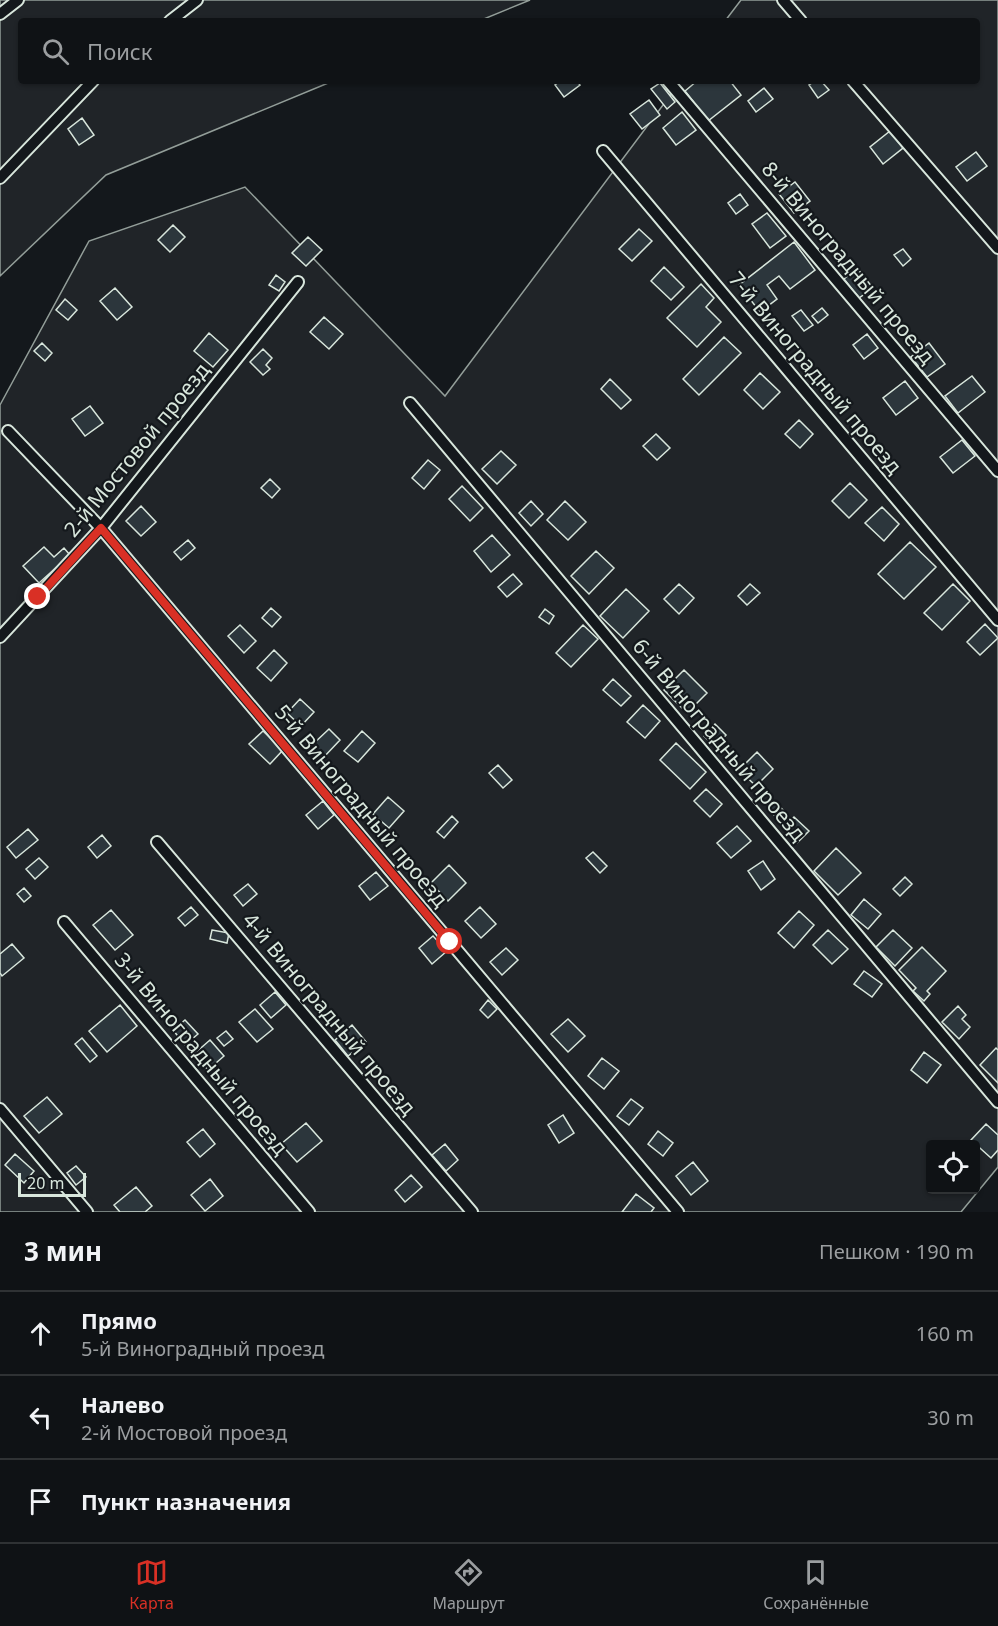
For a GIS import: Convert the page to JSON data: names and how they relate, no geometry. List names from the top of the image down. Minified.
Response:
{"streets":{"lane":["8-й Виноградный проезд","7-й Виноградный проезд","2-й Мостовой проезд","6-й Виноградный проезд","5-й Виноградный проезд","4-й Виноградный проезд","3-й Виноградный проезд"]},"crossings":[["2-й Мостовой проезд","5-й Виноградный проезд"]],"scale_bar":"20 m","page":{"search":"Поиск","scale":"20 m","heading":["3 мин","Пешком · 190 m"],"list":[["Прямо","5-й Виноградный проезд","160 m"],["Налево","2-й Мостовой проезд","30 m"],"Пункт назначения"],"nav":["Карта","Маршрут","Сохранённые"]}}
